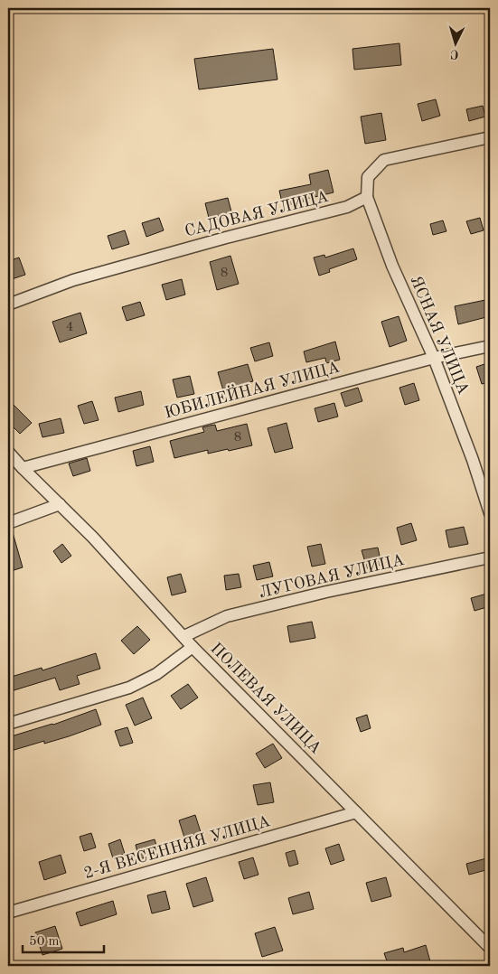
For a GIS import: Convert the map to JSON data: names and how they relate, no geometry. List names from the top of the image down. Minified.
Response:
{"streets":{"street":["САДОВАЯ УЛИЦА","ЯСНАЯ УЛИЦА","ЮБИЛЕЙНАЯ УЛИЦА","ЛУГОВАЯ УЛИЦА","ПОЛЕВАЯ УЛИЦА","2-Я ВЕСЕННЯЯ УЛИЦА"]},"crossings":[["САДОВАЯ УЛИЦА","ЯСНАЯ УЛИЦА"],["ЯСНАЯ УЛИЦА","ЮБИЛЕЙНАЯ УЛИЦА"],["ЮБИЛЕЙНАЯ УЛИЦА","ПОЛЕВАЯ УЛИЦА"],["ЛУГОВАЯ УЛИЦА","ПОЛЕВАЯ УЛИЦА"],["ПОЛЕВАЯ УЛИЦА","2-Я ВЕСЕННЯЯ УЛИЦА"]],"house_numbers":["8","4","8"],"scale_bar":"50 m","north":"bottom"}
